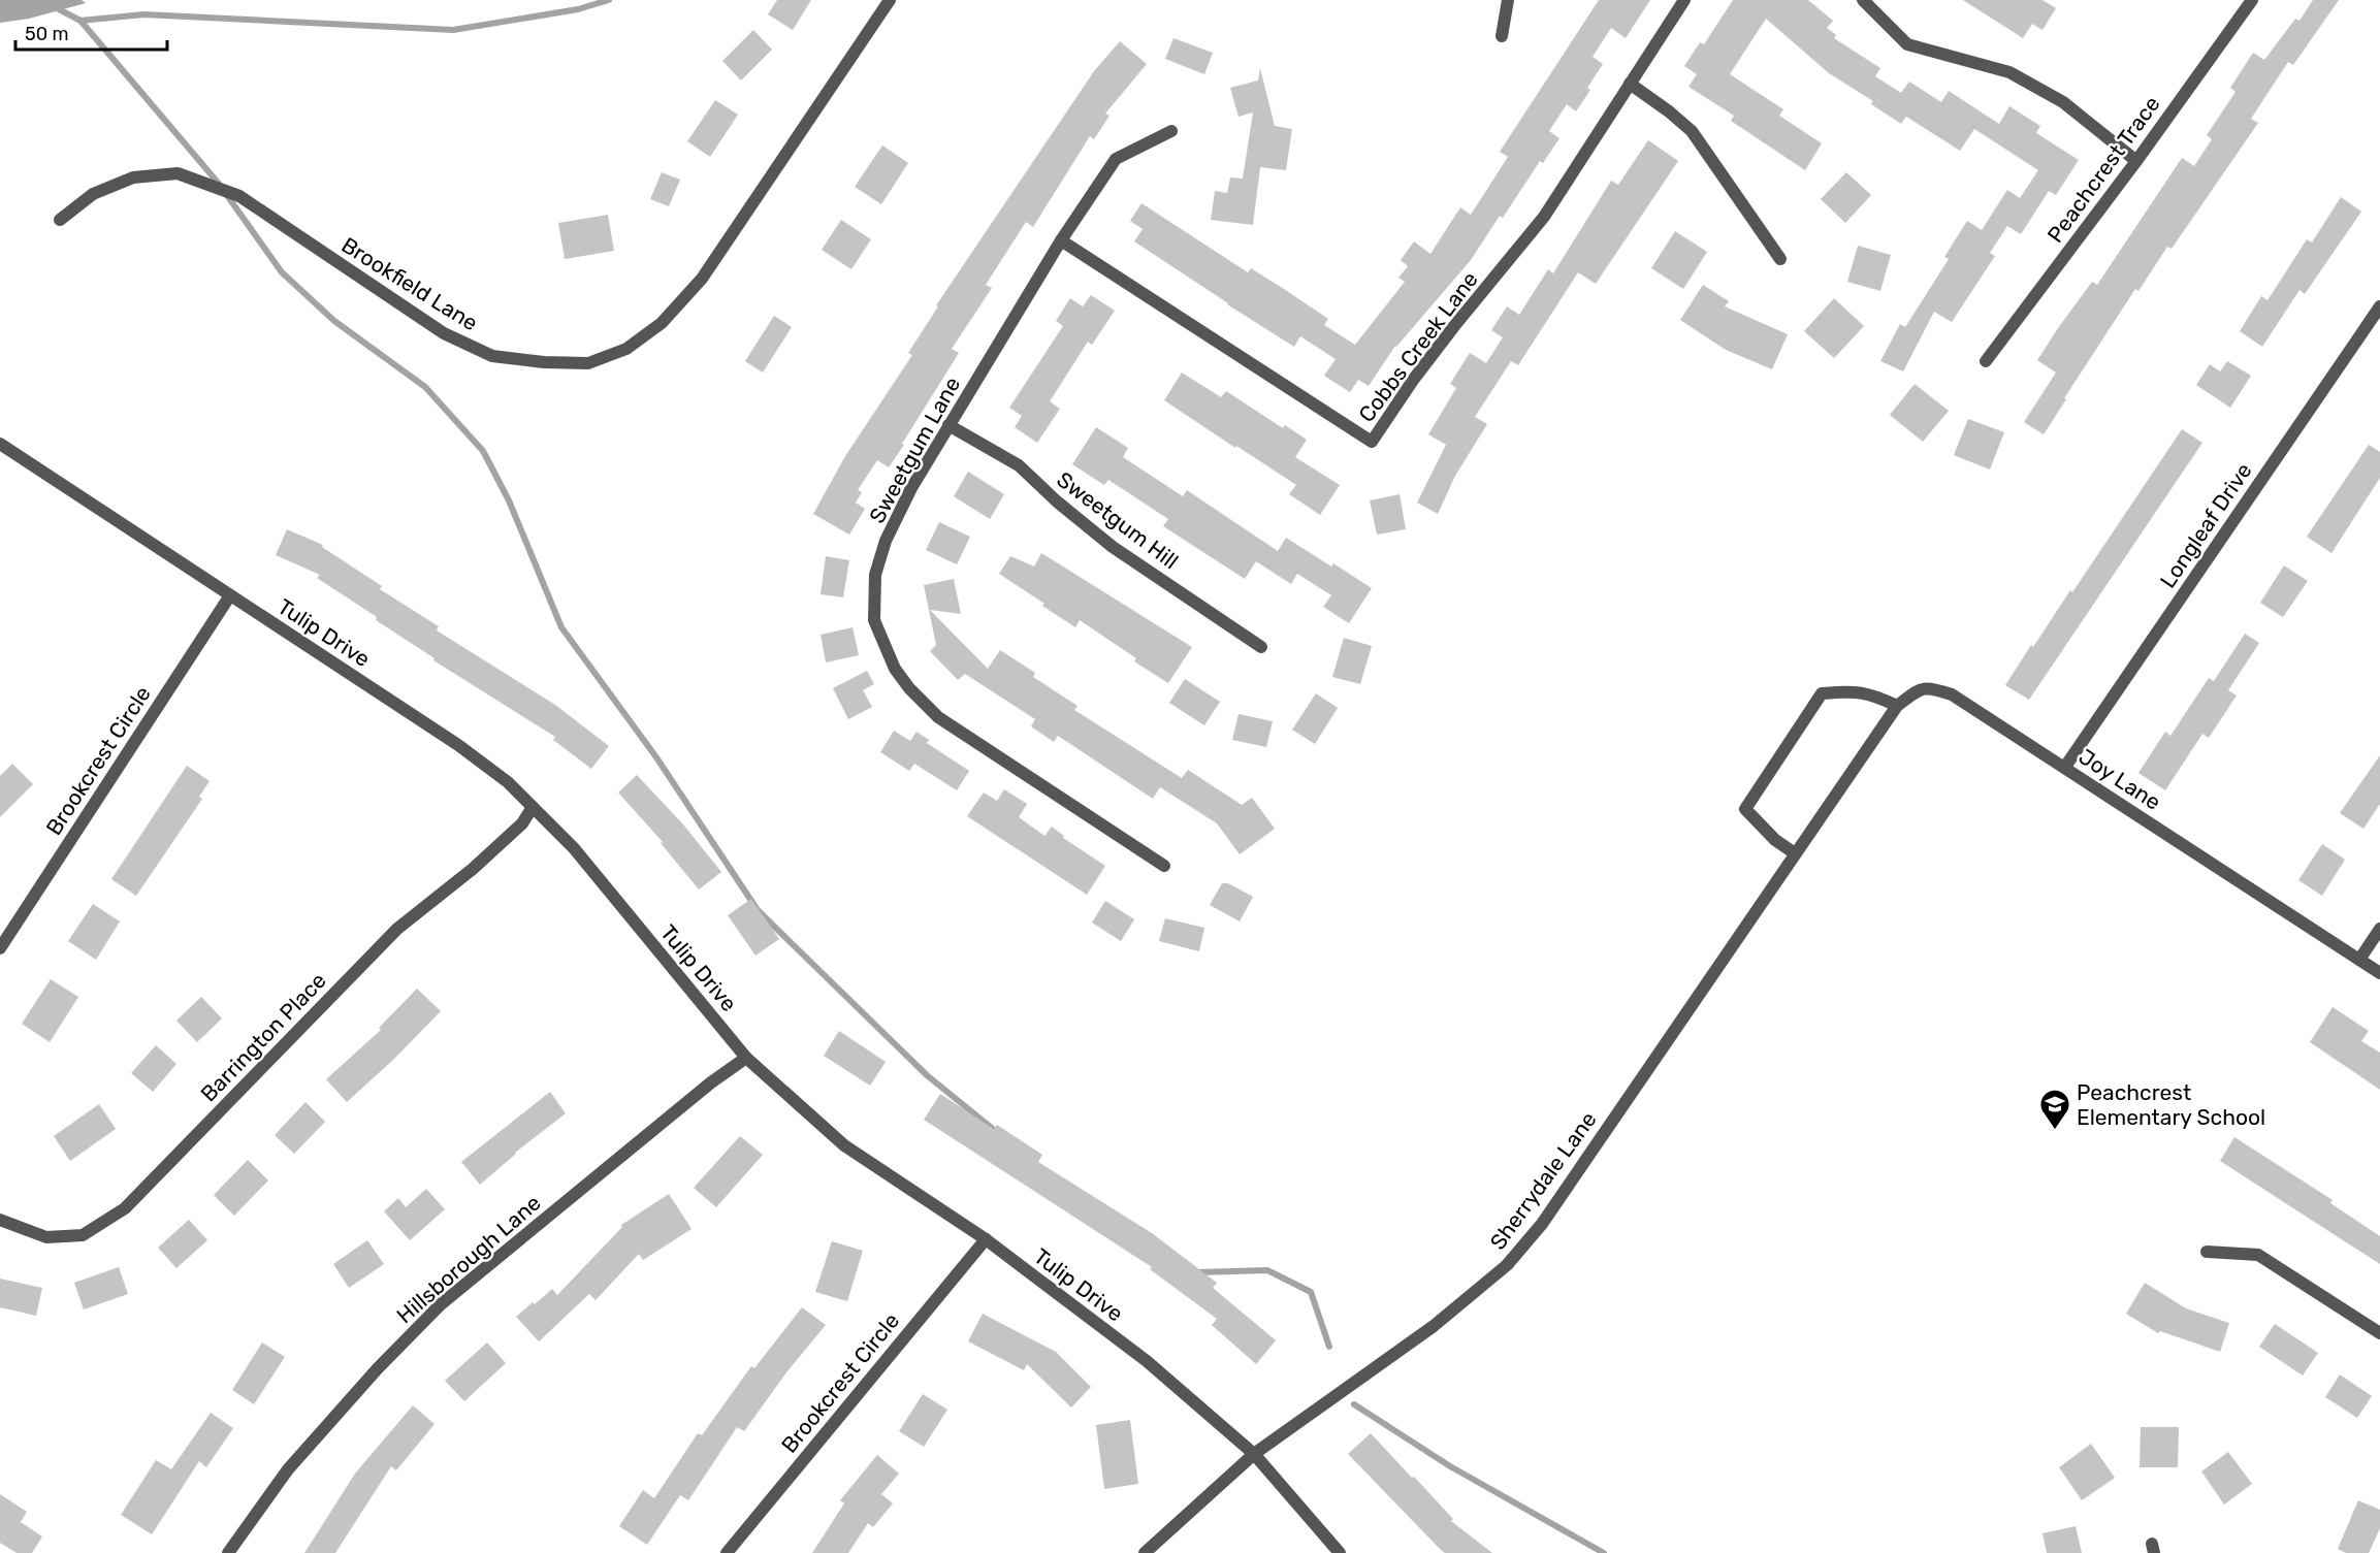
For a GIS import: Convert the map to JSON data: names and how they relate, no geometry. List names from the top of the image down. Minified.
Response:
{"streets":{"street":["Peachcrest Trace","Brookfield Lane","Cobbs Creek Lane","Sweetgum Lane","Sweetgum Hill","Longleaf Drive","Tulip Drive","Brookcrest Circle","Joy Lane","Barrington Place","Sherrydale Lane","Hillsborough Lane"]},"crossings":[["Cobbs Creek Lane","Sweetgum Lane"],["Sweetgum Lane","Sweetgum Hill"],["Longleaf Drive","Joy Lane"],["Tulip Drive","Brookcrest Circle"],["Tulip Drive","Barrington Place"],["Tulip Drive","Sherrydale Lane"],["Tulip Drive","Hillsborough Lane"],["Joy Lane","Sherrydale Lane"]],"places":{"school or university":["Peachcrest Elementary School"]},"scale_bar":"50 m"}
